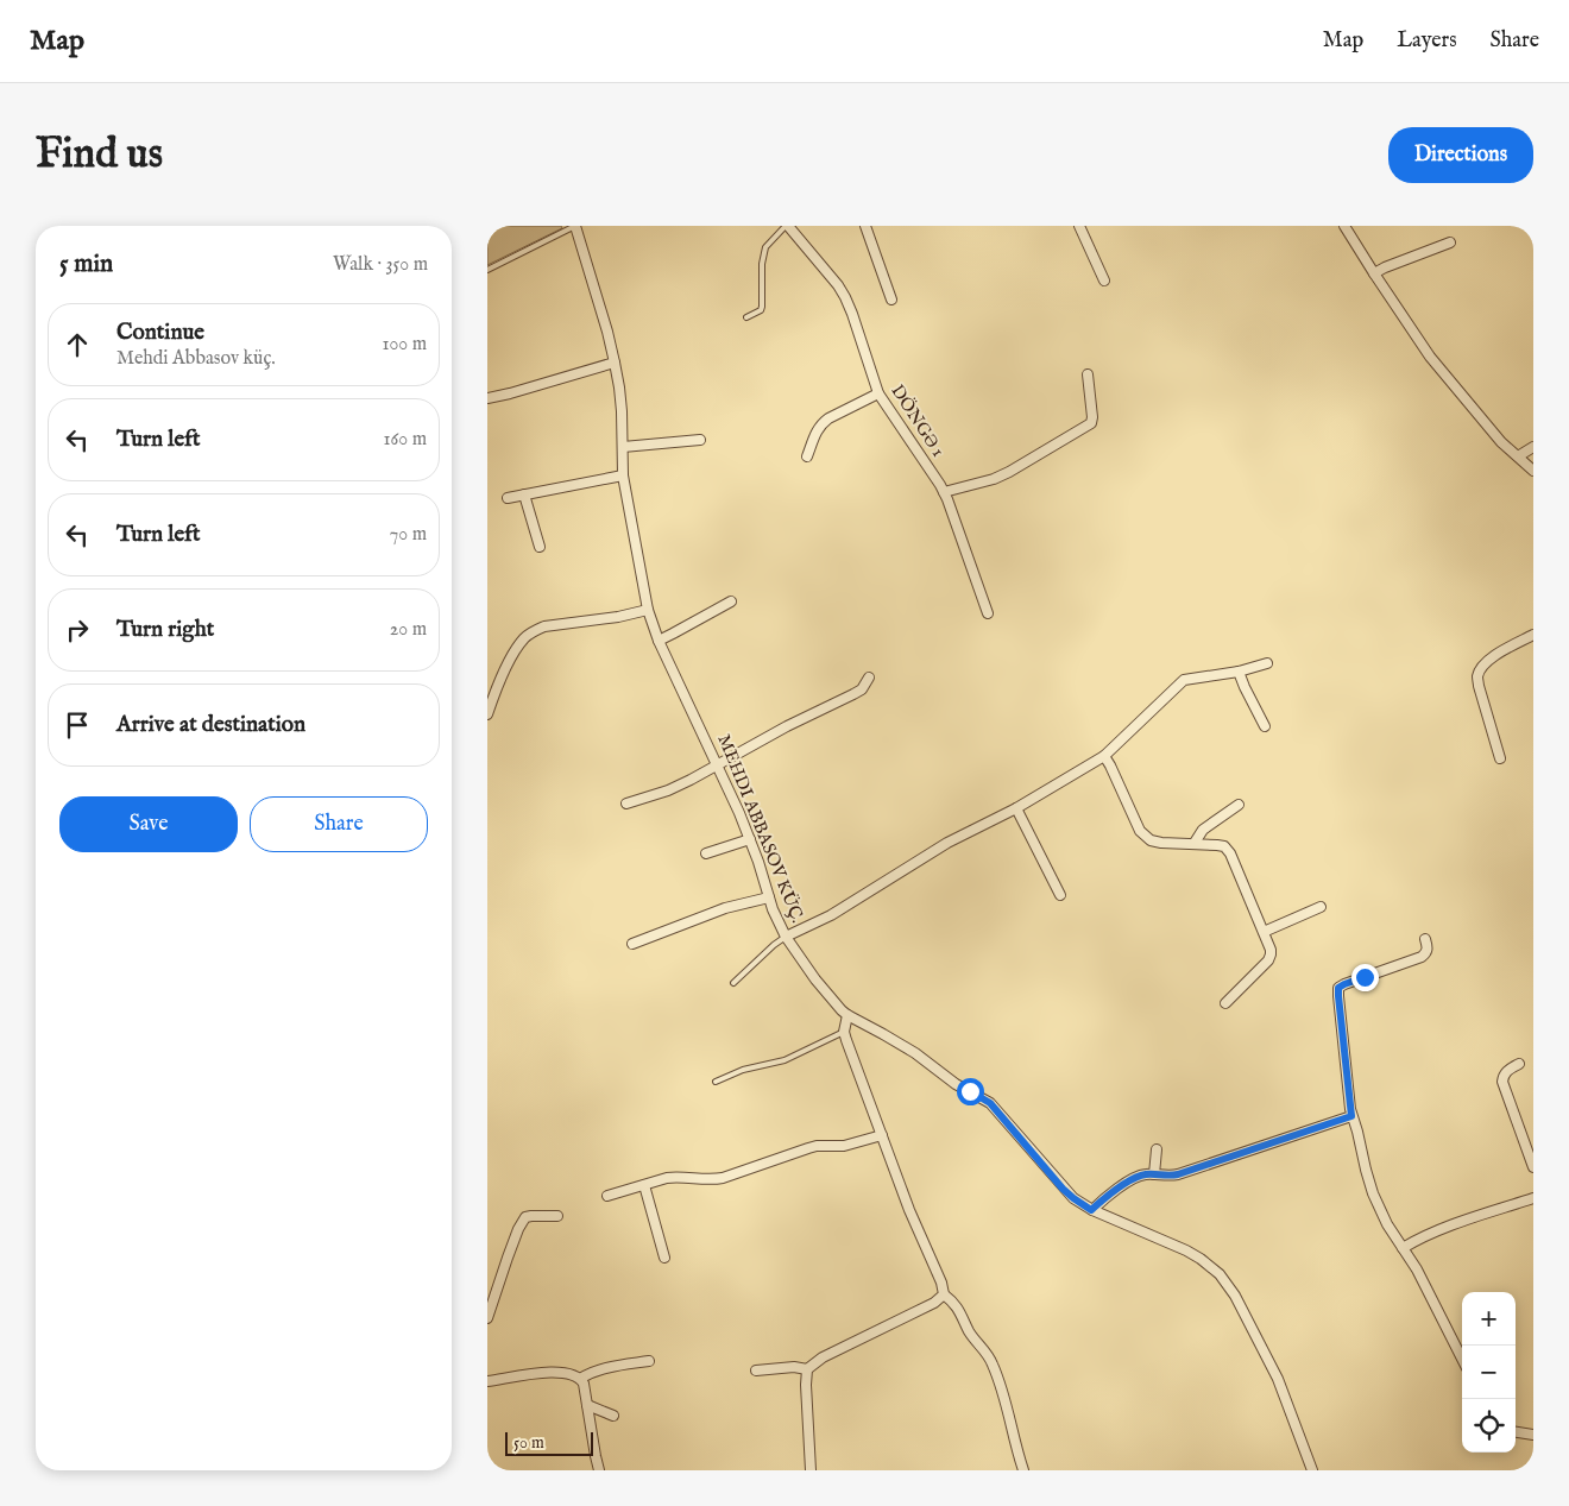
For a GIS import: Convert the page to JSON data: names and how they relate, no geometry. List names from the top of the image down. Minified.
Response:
{"streets":{"street":["DÖNGƏ 1","MEHDI ABBASOV KÜÇ."]},"scale_bar":"50 m","page":{"header":"Map","nav":["Map","Layers","Share"],"buttons":["Directions",["Save","Share"]],"title":"Find us","heading":["5 min","Walk · 350 m"],"list":[["Continue","Mehdi Abbasov küç.","100 m"],["Turn left","160 m"],["Turn left","70 m"],["Turn right","20 m"],"Arrive at destination"],"map_buttons":["+","−"],"scale":"50 m"}}
